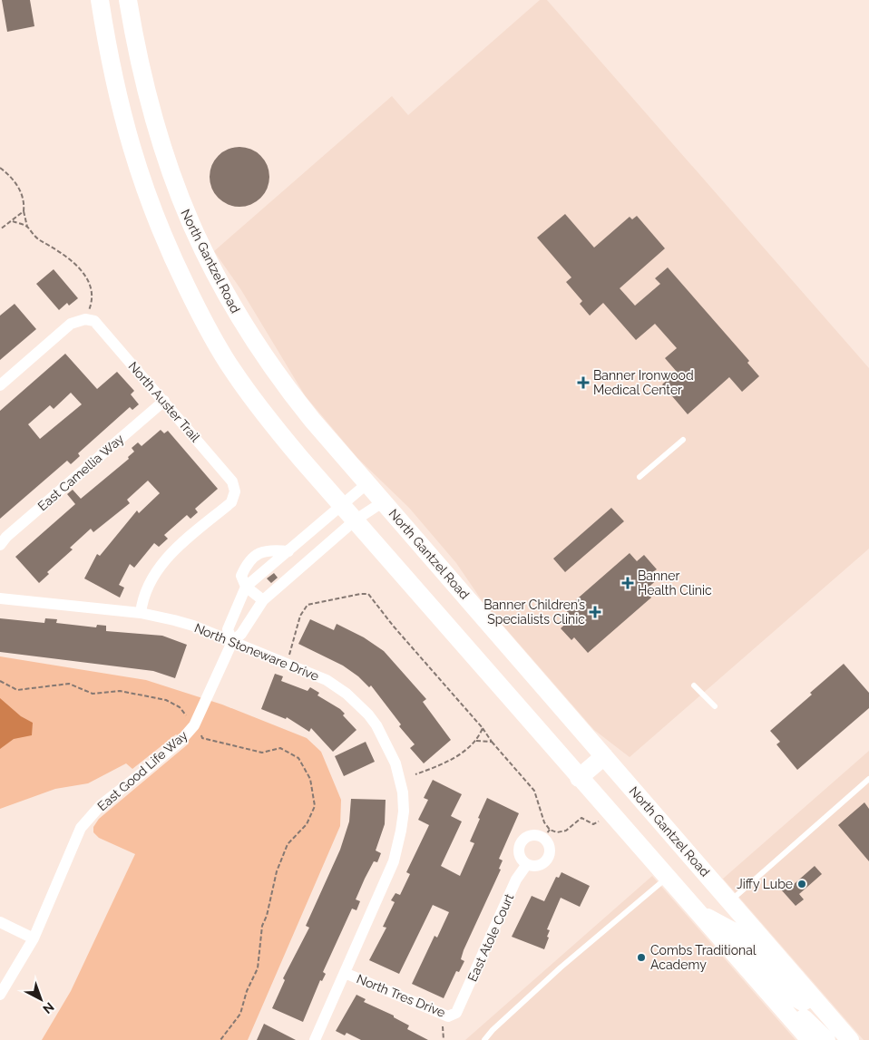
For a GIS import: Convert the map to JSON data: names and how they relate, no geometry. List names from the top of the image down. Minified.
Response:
{"streets":{"main road":["North Gantzel Road"],"street":["North Auster Trail","East Camellia Way","North Stoneware Drive","East Good Life Way","East Atole Court","North Tres Drive"]},"crossings":[["North Gantzel Road","East Good Life Way"],["North Auster Trail","East Camellia Way"],["North Auster Trail","North Stoneware Drive"],["North Stoneware Drive","East Good Life Way"],["North Stoneware Drive","North Tres Drive"],["East Atole Court","North Tres Drive"]],"places":{"health":["Banner Ironwood Medical Center","Banner Health Clinic","Banner Children’s Specialists Clinic"],"other":["Jiffy Lube","Combs Traditional Academy"]},"north":"bottom right"}
